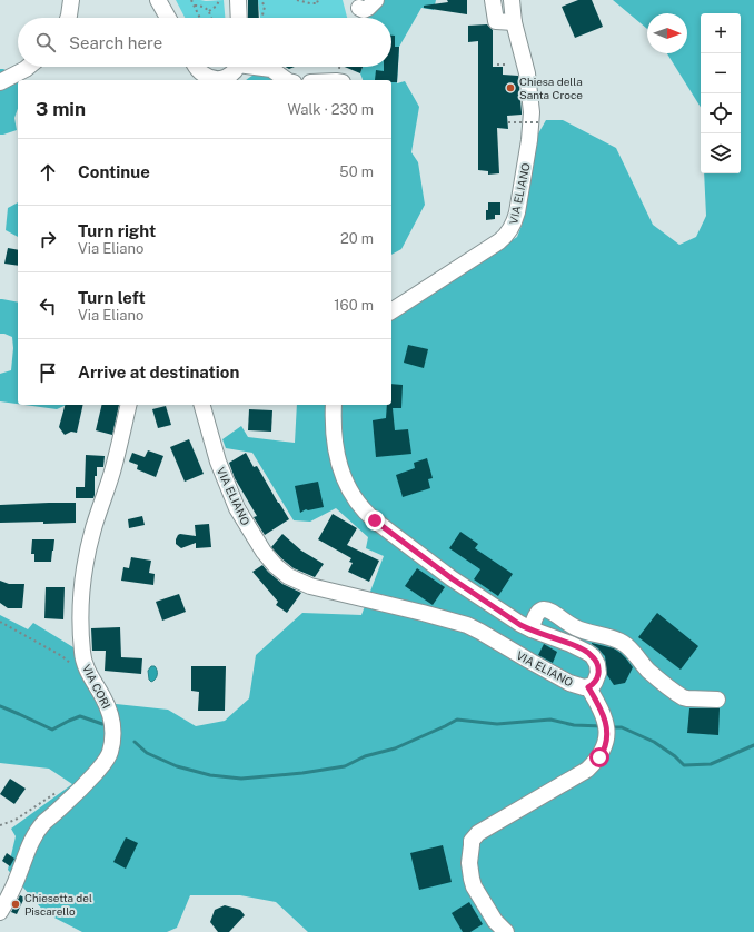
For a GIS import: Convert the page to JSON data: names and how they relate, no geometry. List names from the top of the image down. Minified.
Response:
{"streets":{"street":["VIA ELIANO","VIA CORI"]},"places":["Chiesa della Santa Croce","Chiesetta del Piscarello"],"north":"right","page":{"map_buttons":["+","−"],"search":"Search here","heading":["3 min","Walk · 230 m"],"list":[["Continue","50 m"],["Turn right","Via Eliano","20 m"],["Turn left","Via Eliano","160 m"],"Arrive at destination"]}}
